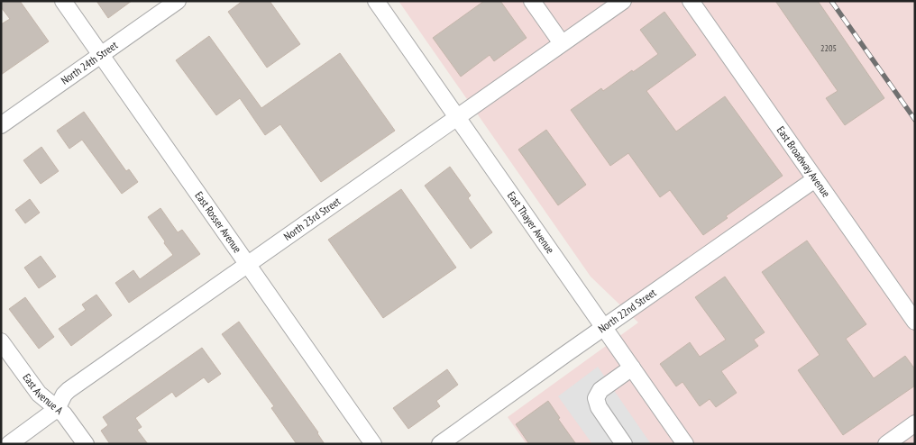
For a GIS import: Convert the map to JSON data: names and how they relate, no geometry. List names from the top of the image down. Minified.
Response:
{"streets":{"street":["North 24th Street","East Broadway Avenue","North 23rd Street","East Rosser Avenue","East Thayer Avenue","North 22nd Street","East Avenue A"]},"crossings":[["North 24th Street","East Rosser Avenue"],["East Broadway Avenue","North 22nd Street"],["North 23rd Street","East Rosser Avenue"],["North 23rd Street","East Thayer Avenue"],["North 23rd Street","East Avenue A"],["East Thayer Avenue","North 22nd Street"]],"house_numbers":["2205"]}
